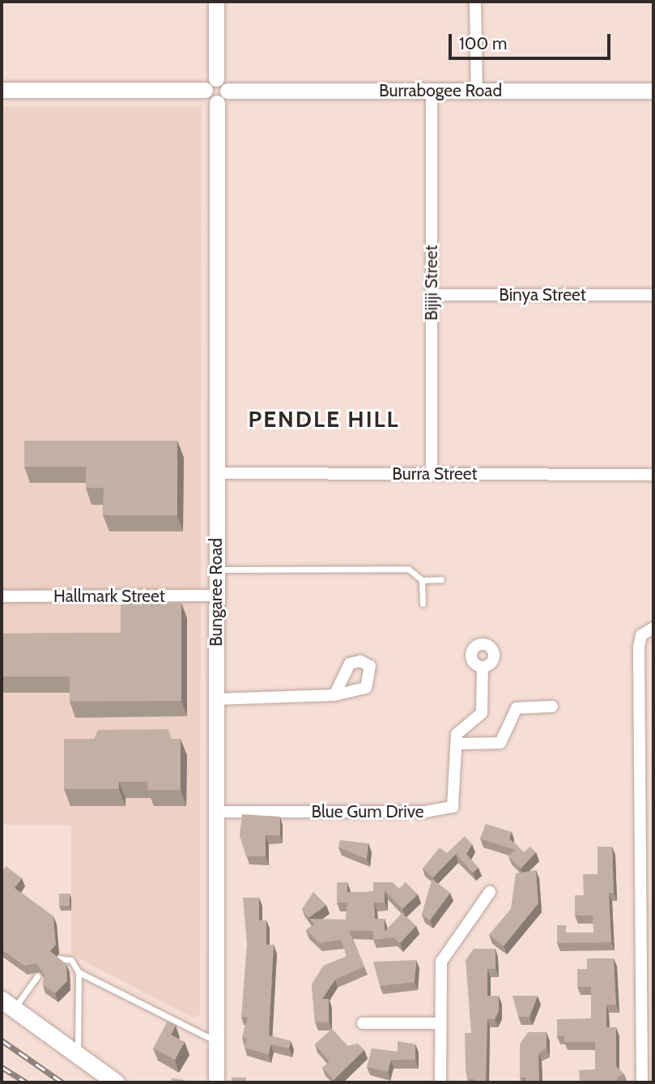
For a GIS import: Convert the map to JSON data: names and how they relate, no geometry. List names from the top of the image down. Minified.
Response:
{"streets":{"street":["Burrabogee Road","Bijiji Street","Binya Street","Burra Street","Bungaree Road","Hallmark Street","Blue Gum Drive"]},"crossings":[["Burrabogee Road","Bijiji Street"],["Bijiji Street","Binya Street"],["Bijiji Street","Burra Street"],["Burra Street","Bungaree Road"],["Bungaree Road","Hallmark Street"],["Bungaree Road","Blue Gum Drive"]],"districts":["PENDLE HILL"],"scale_bar":"100 m"}
